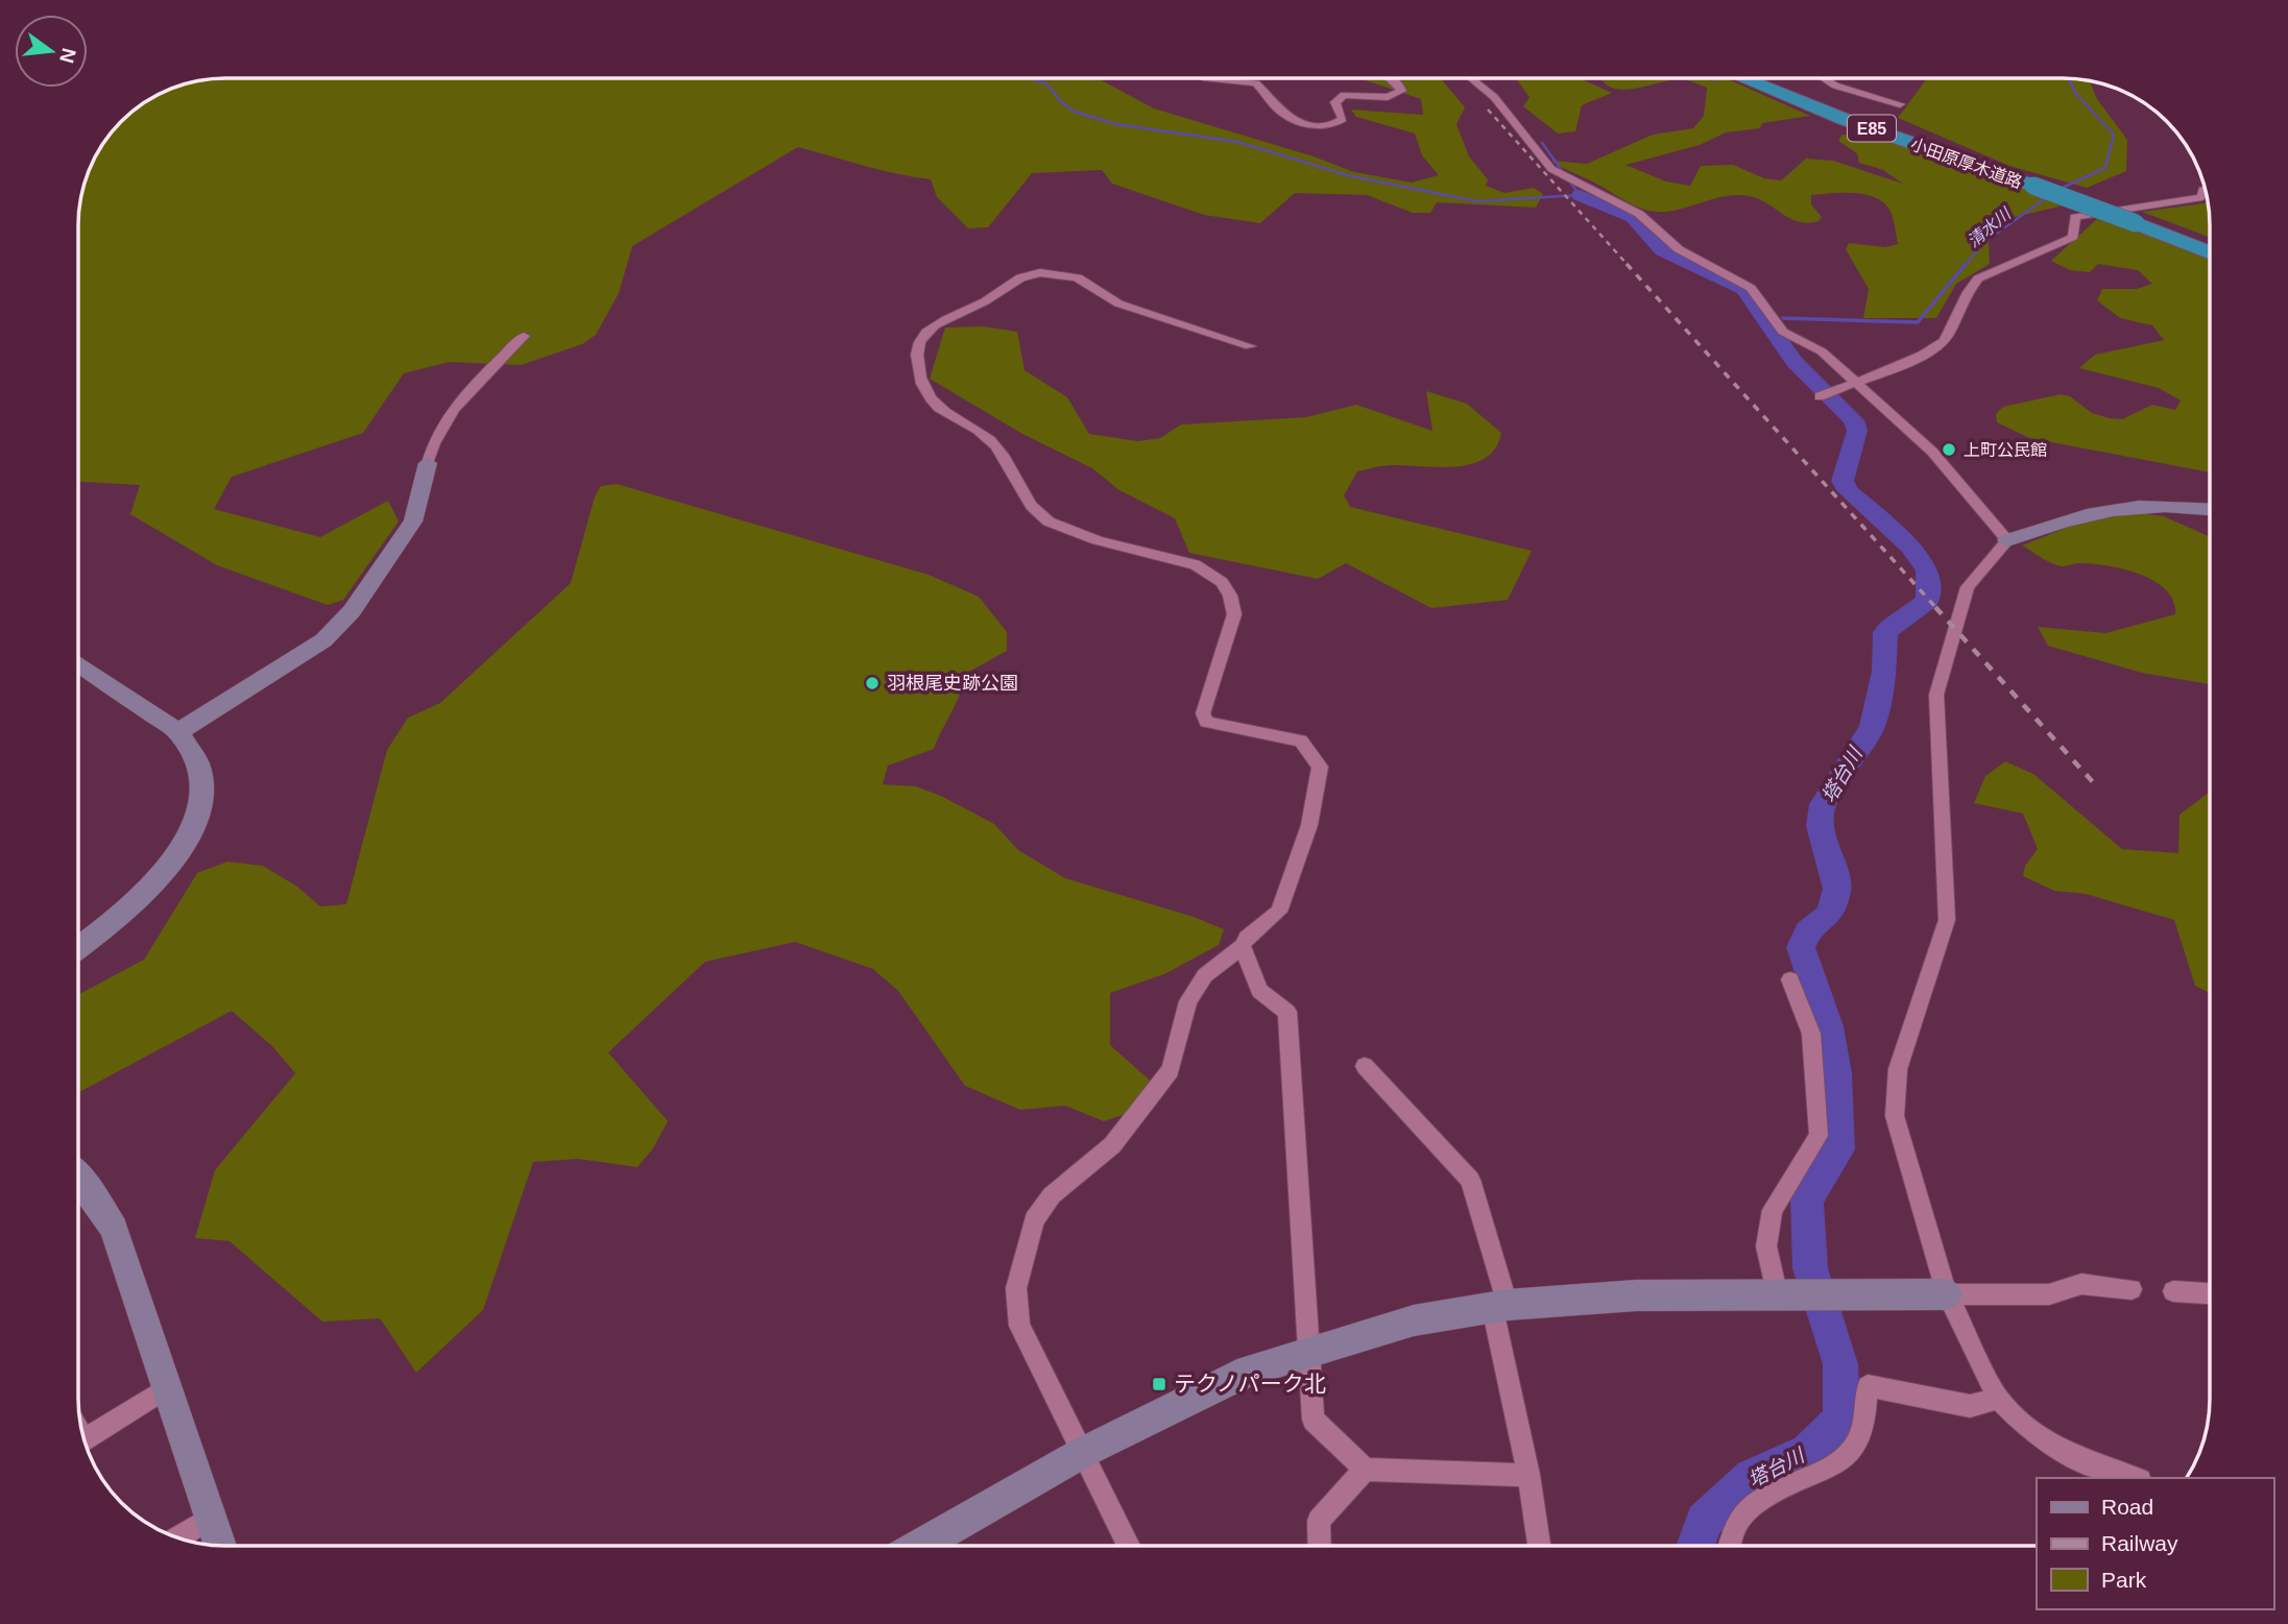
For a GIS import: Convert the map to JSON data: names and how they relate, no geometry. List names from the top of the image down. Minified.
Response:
{"streets":{"highway":["E85","小田原厚木道路"]},"water":["清水川","塔台川"],"places":{"other":["上町公民館","羽根尾史跡公園"],"transit":["テクノパーク北"]},"legend":["Road","Railway","Park"],"north":"right"}
